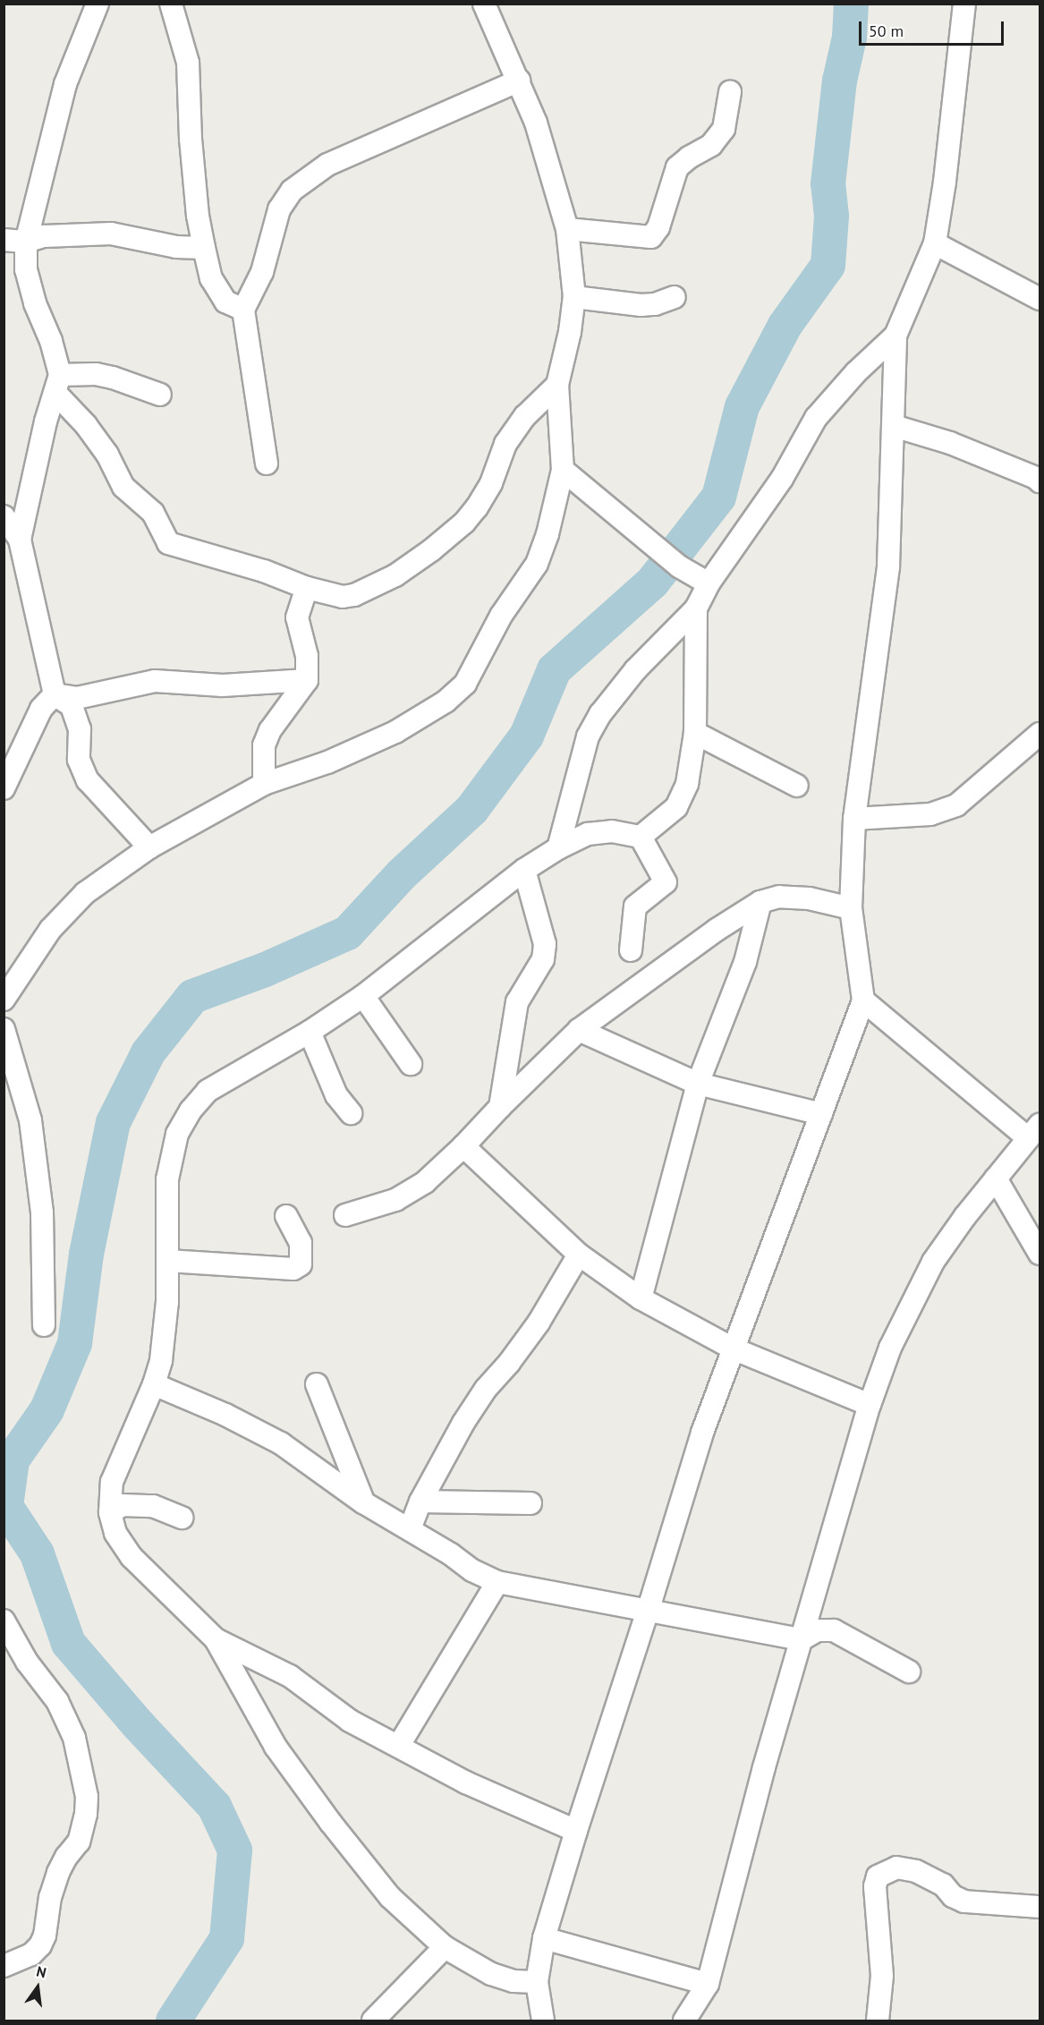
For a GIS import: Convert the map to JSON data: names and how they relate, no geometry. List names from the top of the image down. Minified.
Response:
{"scale_bar":"50 m","north":"top"}
